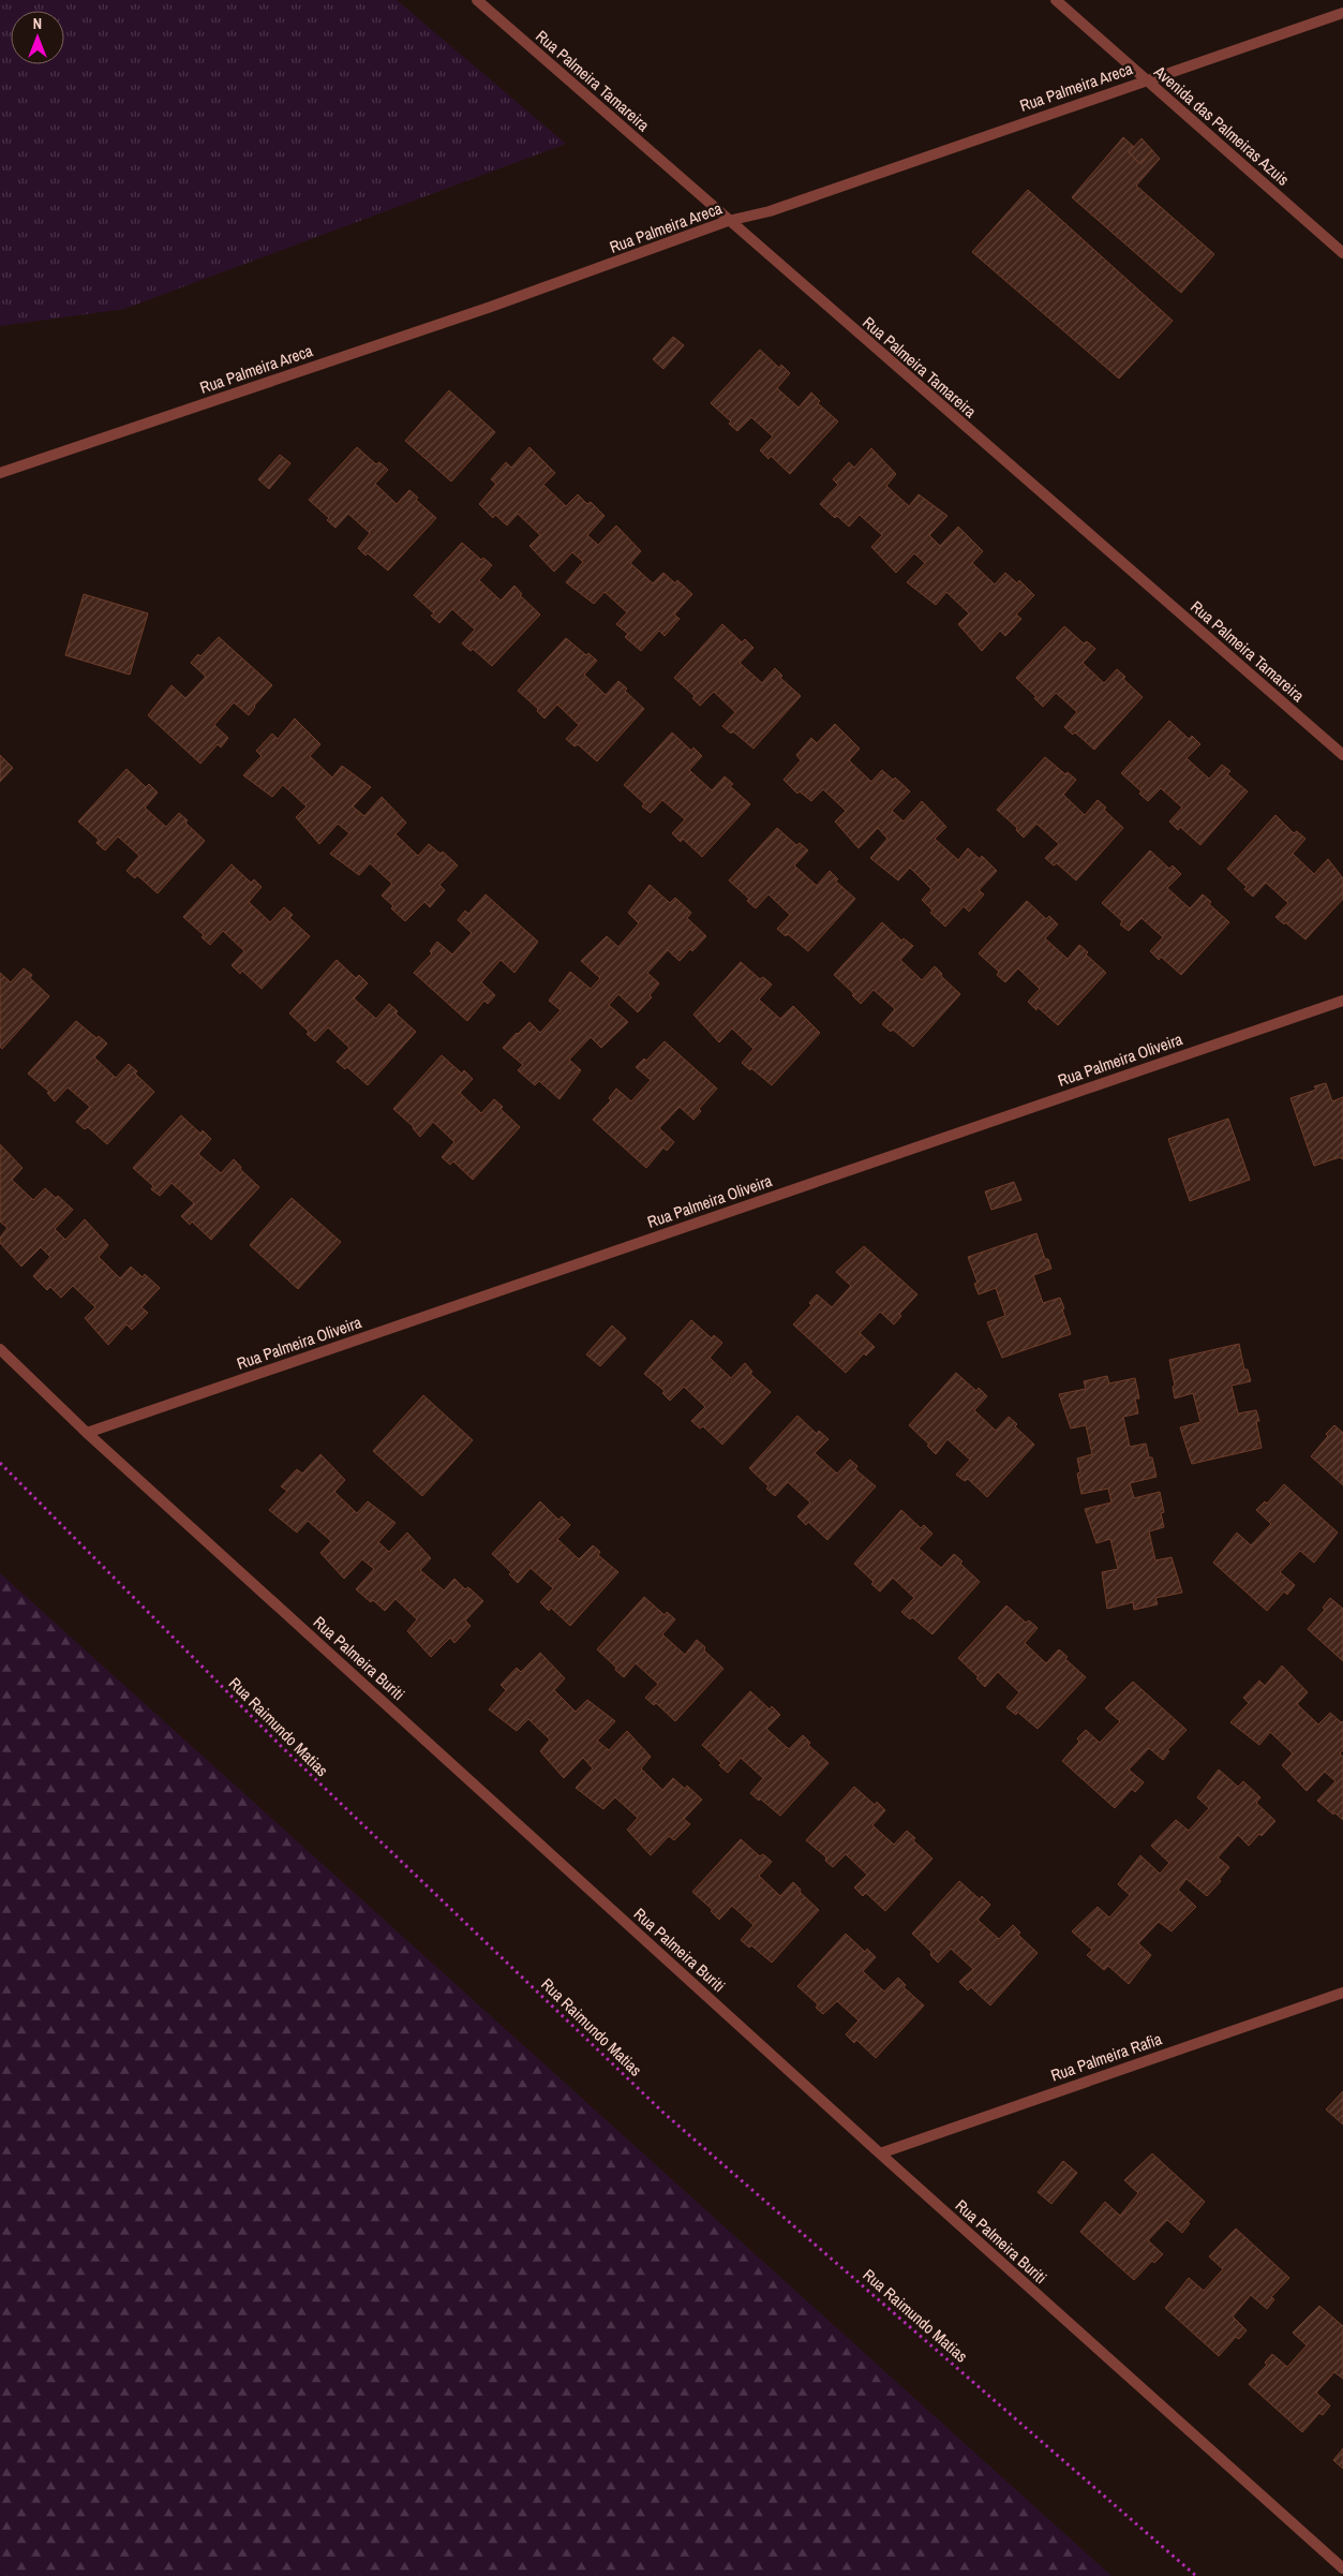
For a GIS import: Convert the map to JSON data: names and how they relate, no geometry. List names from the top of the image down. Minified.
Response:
{"streets":{"street":["Rua Palmeira Tamareira","Rua Palmeira Areca","Avenida das Palmeiras Azuis","Rua Palmeira Oliveira","Rua Palmeira Buriti","Rua Palmeira Rafia"],"path":["Rua Raimundo Matias"]},"crossings":[["Rua Palmeira Tamareira","Rua Palmeira Areca"],["Rua Palmeira Areca","Avenida das Palmeiras Azuis"],["Rua Palmeira Oliveira","Rua Palmeira Buriti"],["Rua Palmeira Buriti","Rua Palmeira Rafia"]],"north":"top"}
